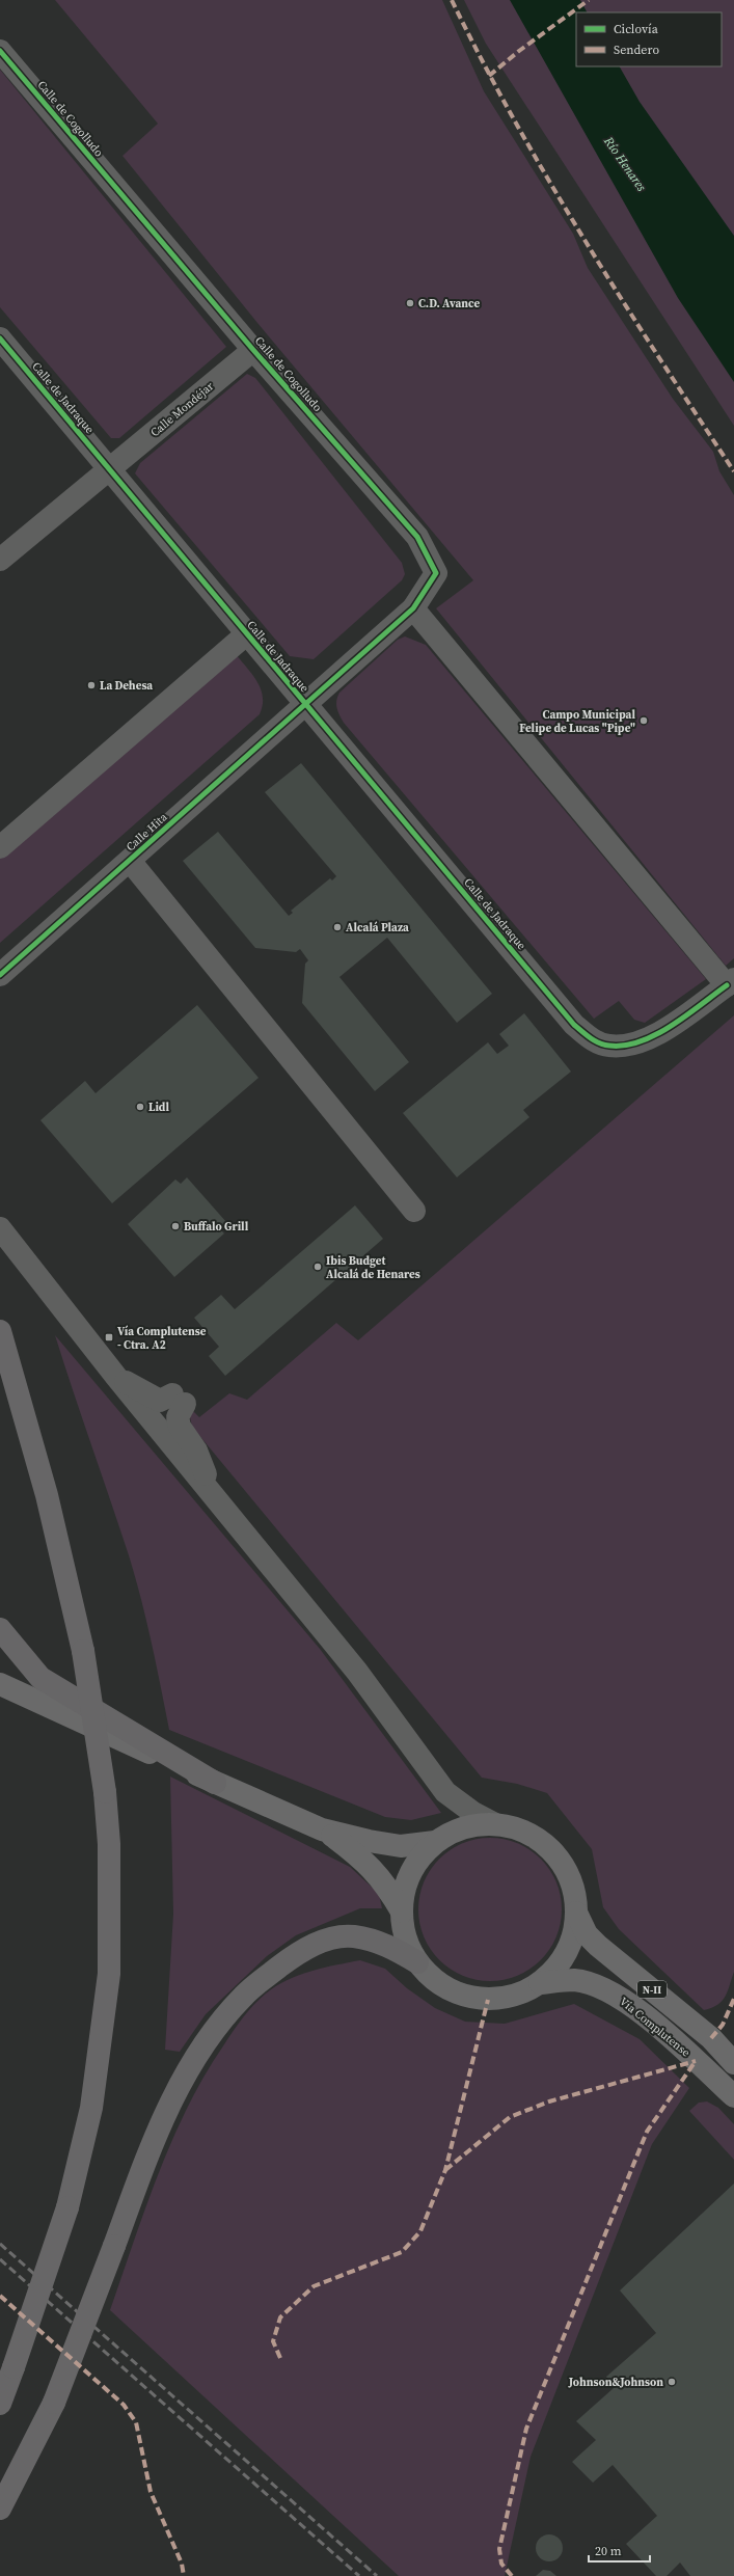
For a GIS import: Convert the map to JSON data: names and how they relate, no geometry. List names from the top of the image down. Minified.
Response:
{"streets":{"main road":["N-II","Vía Complutense"],"street":["Calle de Cogolludo","Calle de Jadraque","Calle Mondéjar","Calle Hita"]},"crossings":[["Calle de Cogolludo","Calle de Jadraque"],["Calle de Cogolludo","Calle Mondéjar"],["Calle de Cogolludo","Calle Hita"],["Calle de Jadraque","Calle Mondéjar"],["Calle de Jadraque","Calle Hita"]],"water":["Río Henares"],"places":{"other":["C.D. Avance","La Dehesa","Campo Municipal Felipe de Lucas \"Pipe\"","Alcalá Plaza","Lidl","Buffalo Grill","Ibis Budget Alcalá de Henares","Johnson&Johnson"],"transit":["Vía Complutense - Ctra. A2"]},"legend":["Ciclovía","Sendero"],"scale_bar":"20 m"}
